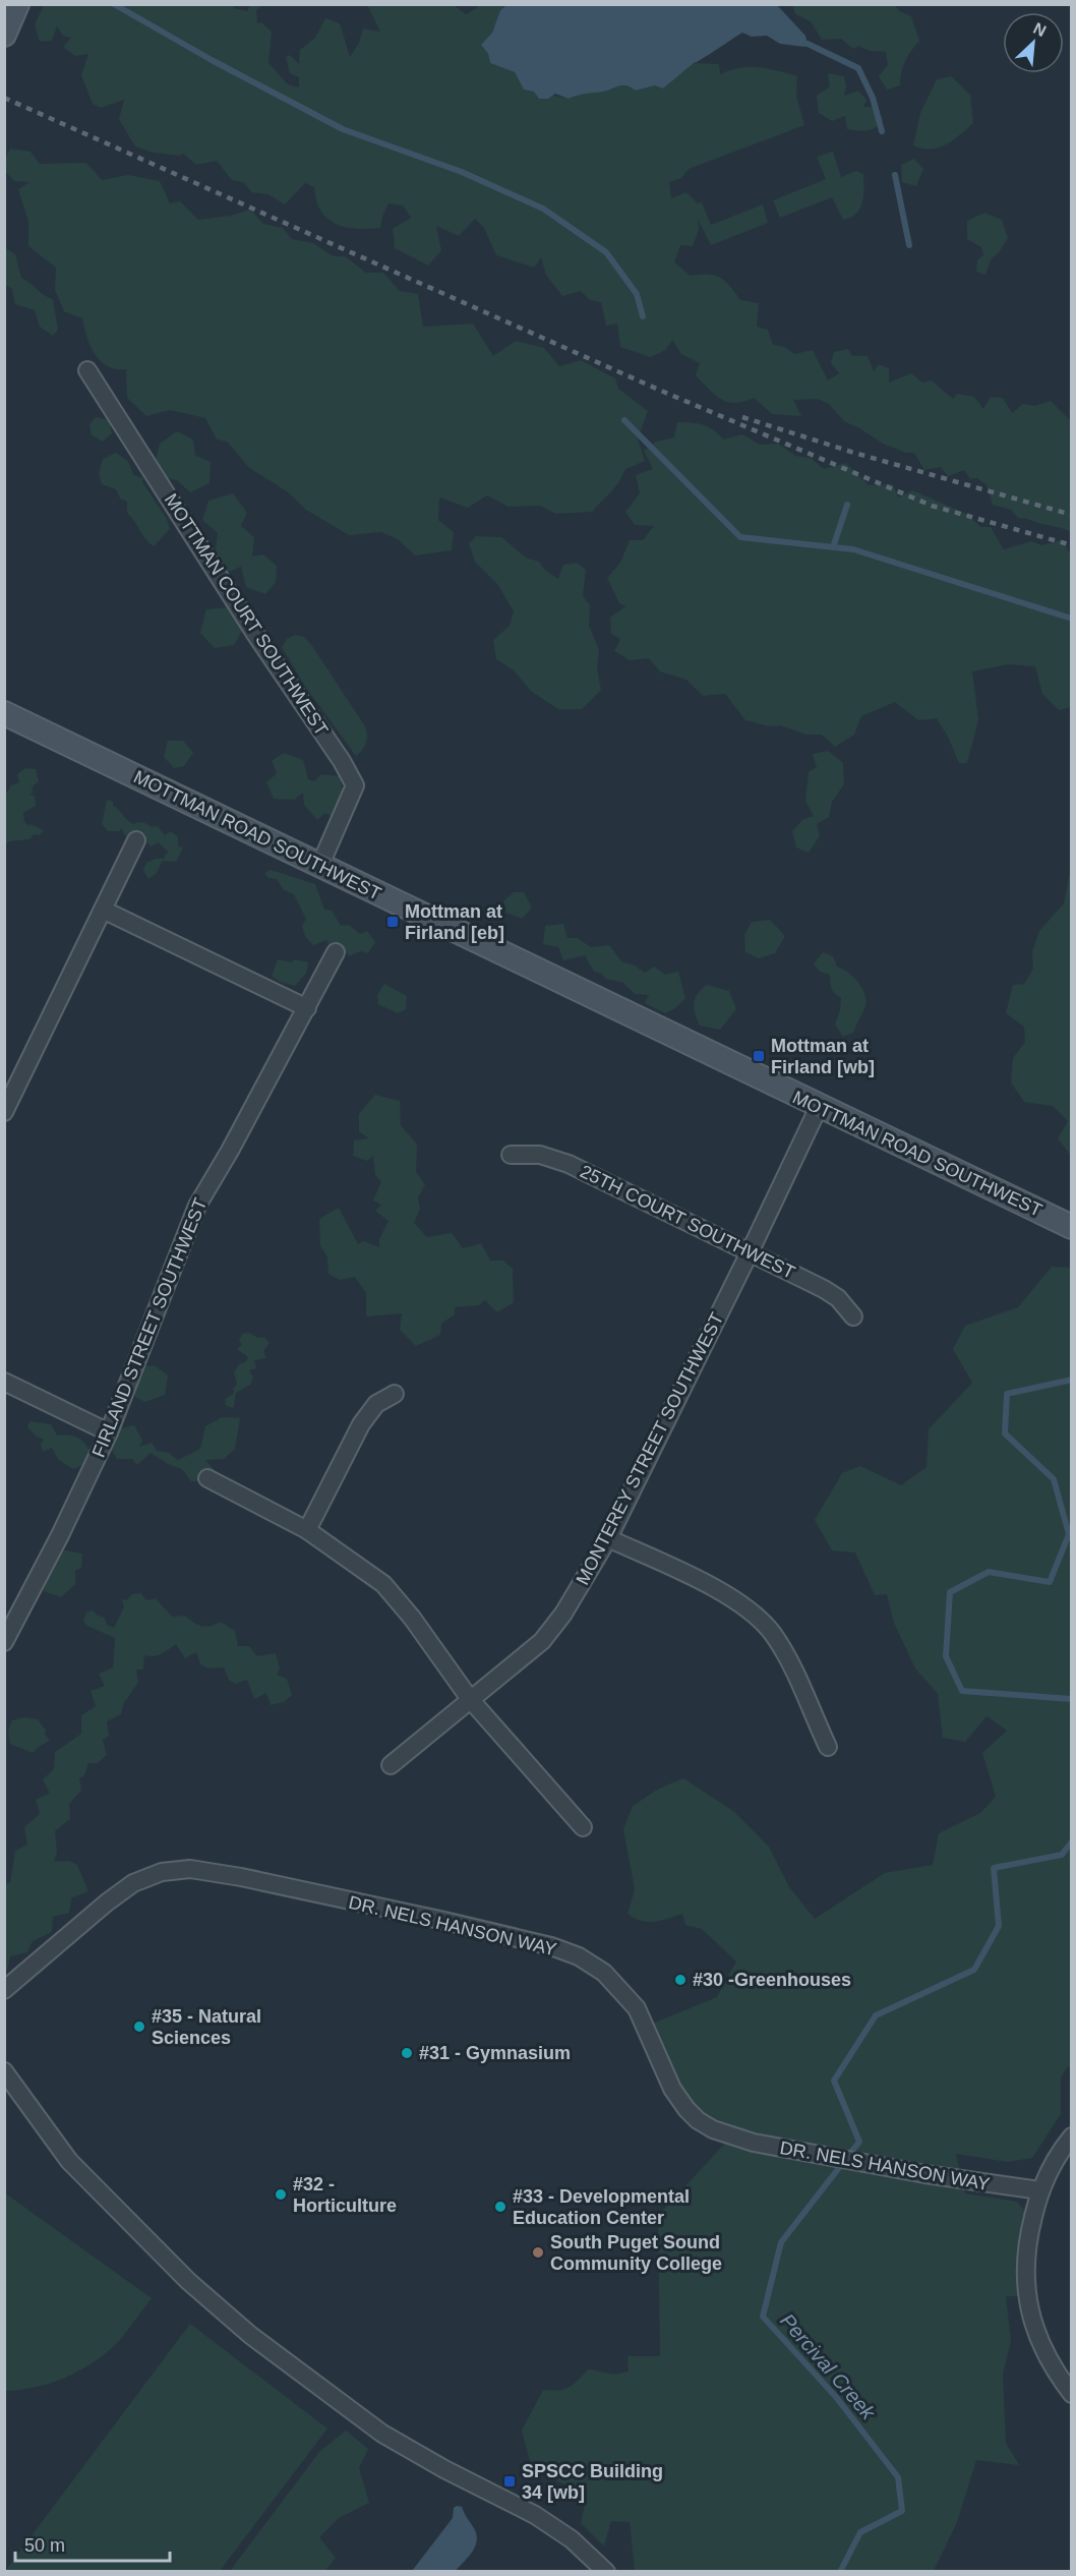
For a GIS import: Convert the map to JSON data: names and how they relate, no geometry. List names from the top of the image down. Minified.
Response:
{"streets":{"street":["MOTTMAN COURT SOUTHWEST","MOTTMAN ROAD SOUTHWEST","25TH COURT SOUTHWEST","FIRLAND STREET SOUTHWEST","MONTEREY STREET SOUTHWEST","DR. NELS HANSON WAY"]},"crossings":[["MOTTMAN COURT SOUTHWEST","MOTTMAN ROAD SOUTHWEST"],["MOTTMAN ROAD SOUTHWEST","MONTEREY STREET SOUTHWEST"],["25TH COURT SOUTHWEST","MONTEREY STREET SOUTHWEST"]],"water":["Percival Creek"],"places":{"transit":["Mottman at Firland [eb]","Mottman at Firland [wb]","SPSCC Building 34 [wb]"],"other":["#30 -Greenhouses","#35 - Natural Sciences","#31 - Gymnasium","#32 - Horticulture","#33 - Developmental Education Center","South Puget Sound Community College"]},"scale_bar":"50 m","north":"top right"}
